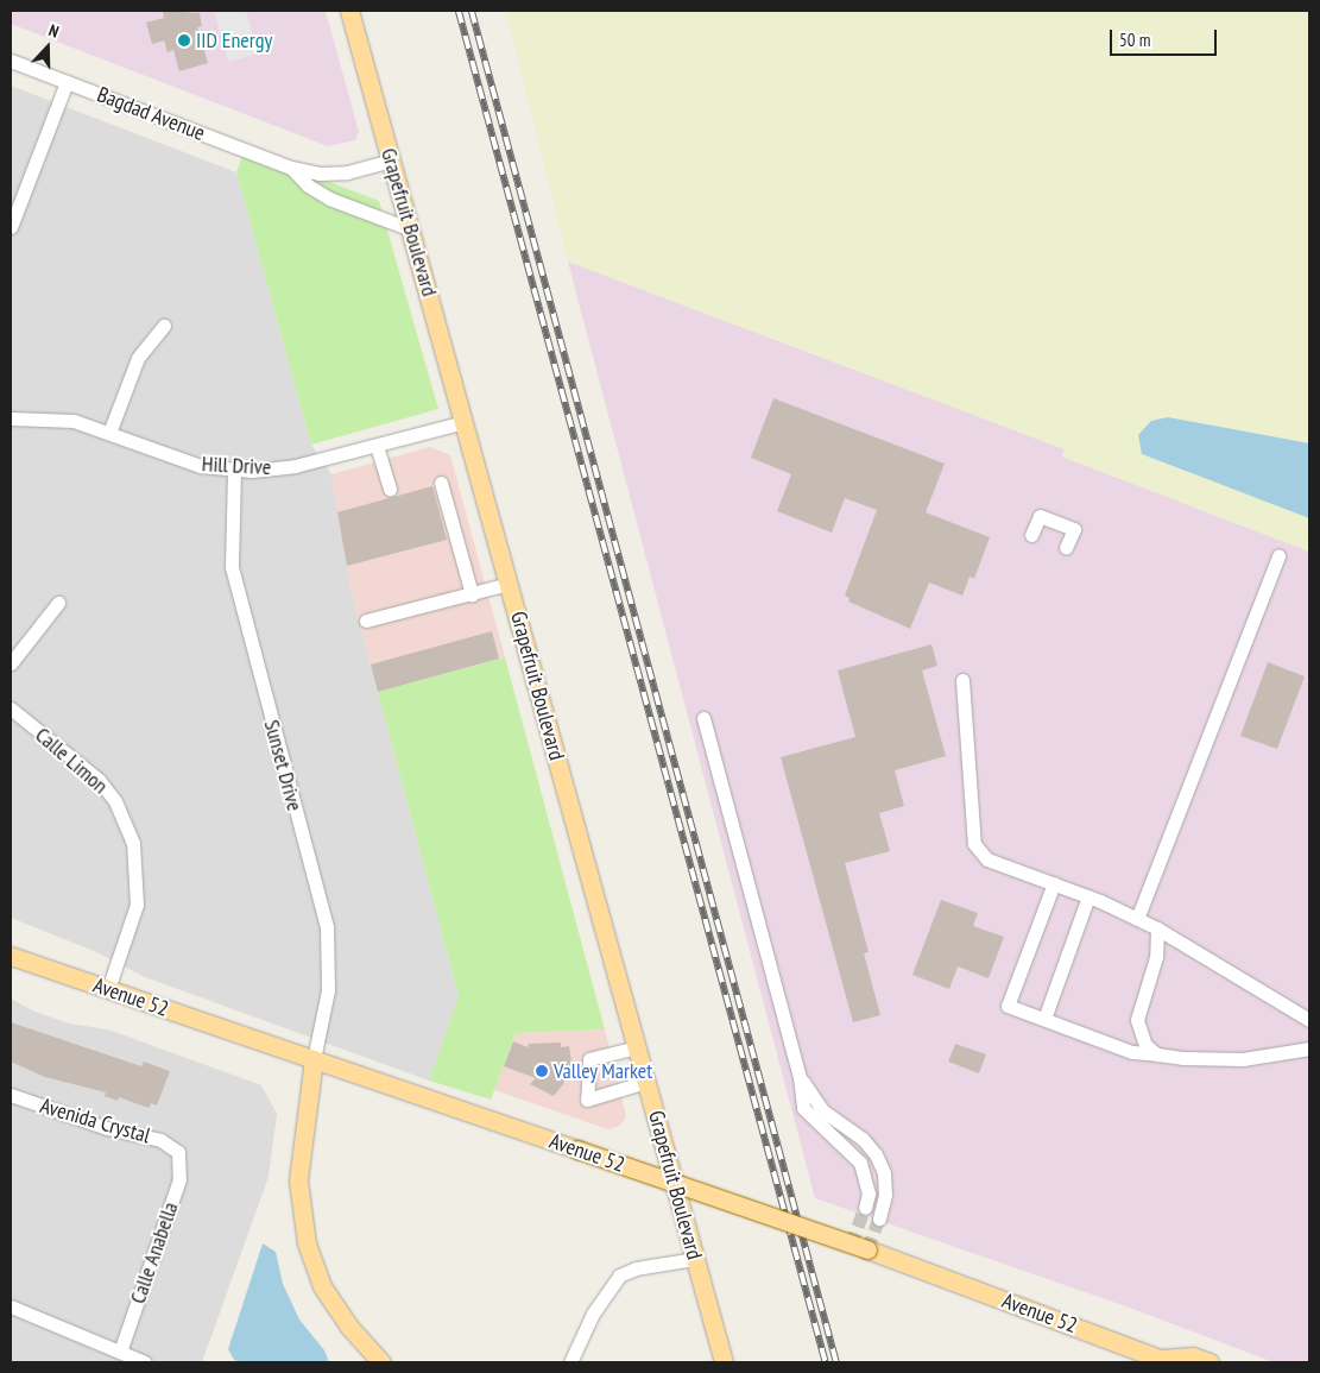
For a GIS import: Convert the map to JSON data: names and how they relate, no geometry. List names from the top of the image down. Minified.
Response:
{"streets":{"main road":["Grapefruit Boulevard","Avenue 52"],"street":["Bagdad Avenue","Hill Drive","Calle Limon","Sunset Drive","Avenida Crystal","Calle Anabella"]},"crossings":[["Bagdad Avenue","Grapefruit Boulevard"],["Grapefruit Boulevard","Hill Drive"],["Hill Drive","Sunset Drive"],["Calle Limon","Avenue 52"],["Sunset Drive","Avenue 52"],["Avenida Crystal","Calle Anabella"]],"places":["IID Energy","Valley Market"],"scale_bar":"50 m","north":"top"}
